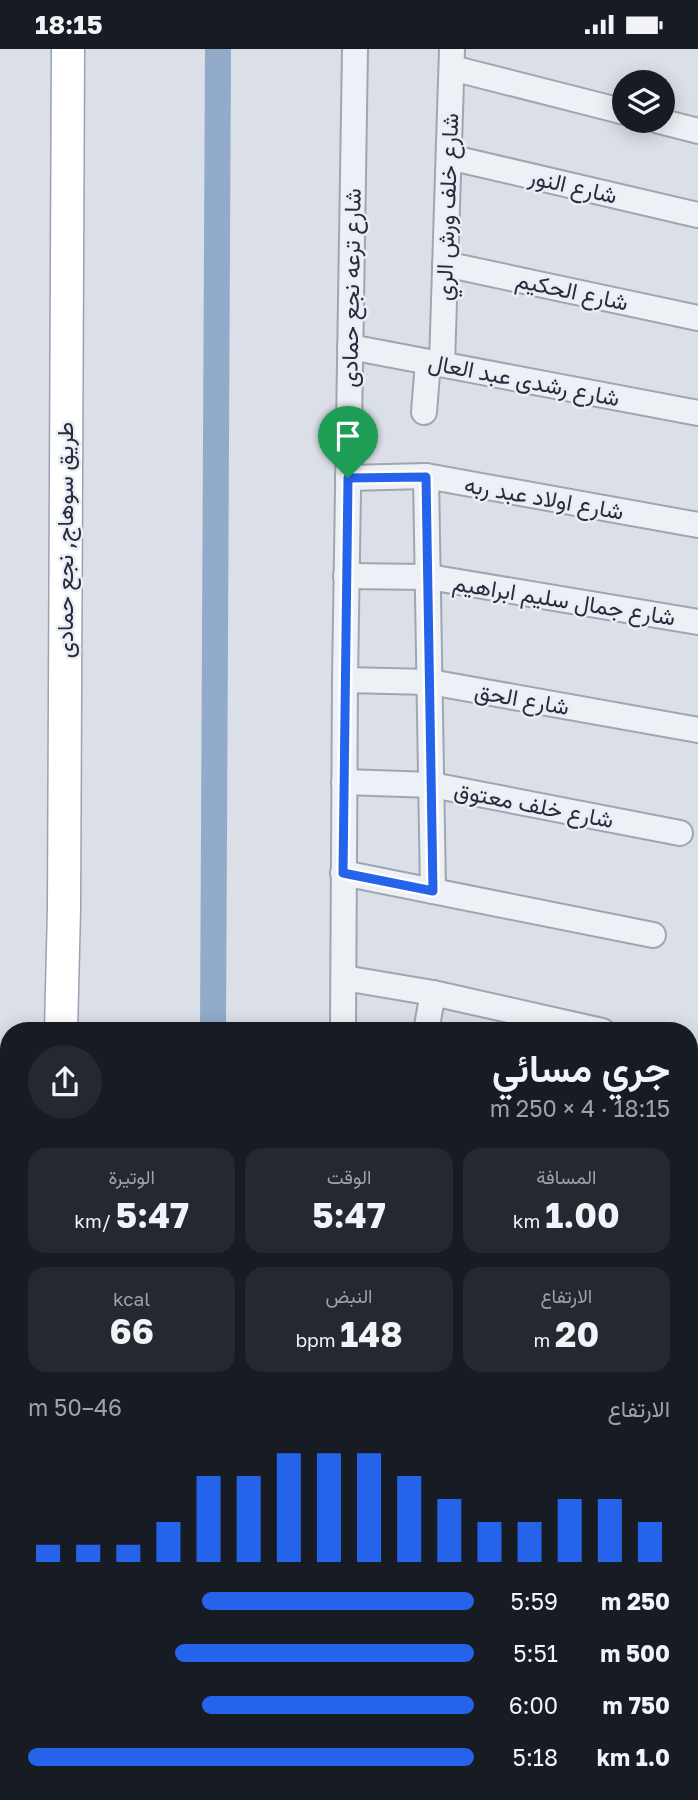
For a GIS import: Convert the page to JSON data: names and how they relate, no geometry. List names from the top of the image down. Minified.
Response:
{"streets":{"main road":["طريق سوهاج, نجع حمادى"],"street":["شارع النور","شارع خلف ورش الري","شارع ترعه نجع حمادى","شارع الحكيم","شارع رشدى عبد العال","شارع اولاد عبد ربه","شارع جمال سليم ابراهيم","شارع الحق","شارع خلف معتوق"]},"crossings":[["شارع النور","شارع خلف ورش الري"],["شارع خلف ورش الري","شارع الحكيم"],["شارع خلف ورش الري","شارع رشدى عبد العال"],["شارع ترعه نجع حمادى","شارع رشدى عبد العال"],["شارع ترعه نجع حمادى","شارع اولاد عبد ربه"],["شارع ترعه نجع حمادى","شارع جمال سليم ابراهيم"],["شارع ترعه نجع حمادى","شارع الحق"],["شارع ترعه نجع حمادى","شارع خلف معتوق"]],"page":{"status":"18:15","heading":["جري مسائي","18:15 · 4 × 250 m"],"stats":[["المسافة","1.00 km"],["الوقت","5:47"],["الوتيرة","5:47 /km"],["الارتفاع","20 m"],["النبض","148 bpm"],["kcal","66"]],"chart":["الارتفاع","46–50 m"],"list":[{"name":"250 m","note":"5:59"},{"name":"500 m","note":"5:51"},{"name":"750 m","note":"6:00"},{"name":"1.0 km","note":"5:18"}]}}
